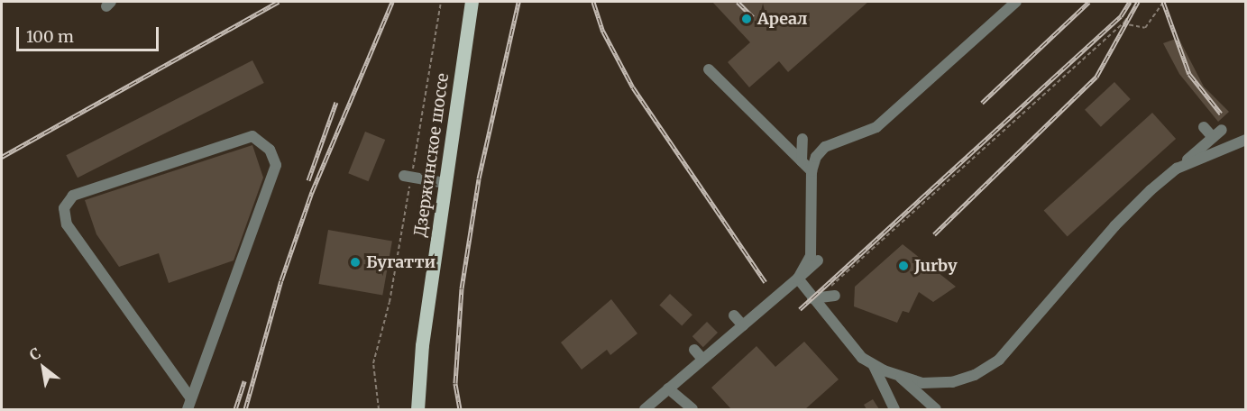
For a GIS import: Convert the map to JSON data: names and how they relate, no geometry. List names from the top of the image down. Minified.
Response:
{"streets":{"main road":["Дзержинское шоссе"]},"places":["Ареал","Бугатти","Jurby"],"scale_bar":"100 m","north":"top left"}
